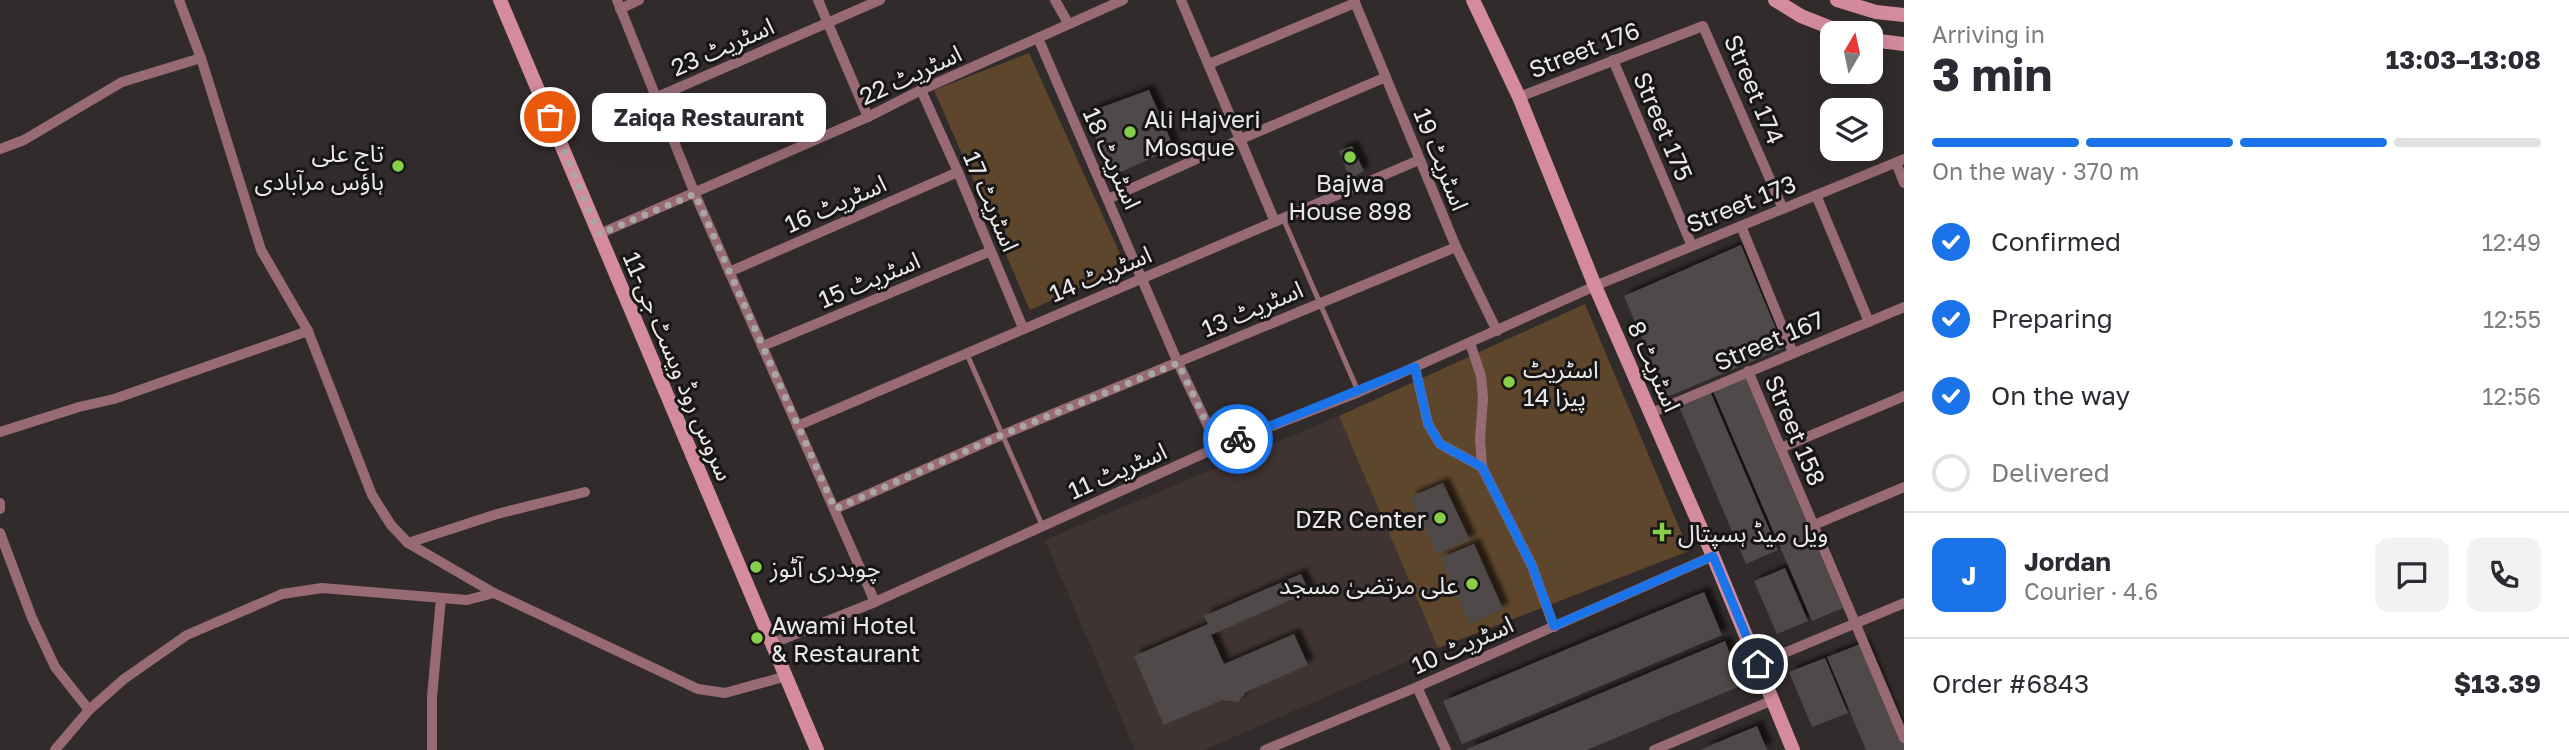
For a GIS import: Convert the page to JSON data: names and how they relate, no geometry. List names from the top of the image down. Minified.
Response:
{"streets":{"street":["اسٹریٹ 23","Street 176","اسٹریٹ 22","Street 174","Street 175","اسٹریٹ 18","اسٹریٹ 19","اسٹریٹ 17","اسٹریٹ 16","Street 173","اسٹریٹ 14","اسٹریٹ 15","اسٹریٹ 13","Street 167","سروس روڈ ویسٹ جی-11","اسٹریٹ 8","Street 158","اسٹریٹ 11","اسٹریٹ 10"]},"crossings":[["Street 176","Street 174"],["Street 176","Street 175"],["Street 176","اسٹریٹ 8"],["اسٹریٹ 22","اسٹریٹ 18"],["اسٹریٹ 22","اسٹریٹ 17"],["اسٹریٹ 22","سروس روڈ ویسٹ جی-11"],["Street 174","Street 173"],["Street 175","Street 173"],["اسٹریٹ 18","اسٹریٹ 14"],["اسٹریٹ 18","اسٹریٹ 13"],["اسٹریٹ 18","اسٹریٹ 11"],["اسٹریٹ 19","اسٹریٹ 14"],["اسٹریٹ 19","اسٹریٹ 13"],["اسٹریٹ 19","اسٹریٹ 11"],["اسٹریٹ 17","اسٹریٹ 16"],["اسٹریٹ 17","اسٹریٹ 14"],["اسٹریٹ 17","اسٹریٹ 15"],["Street 173","اسٹریٹ 8"],["Street 173","اسٹریٹ 11"],["Street 167","اسٹریٹ 8"],["Street 167","Street 158"],["سروس روڈ ویسٹ جی-11","اسٹریٹ 11"],["اسٹریٹ 8","اسٹریٹ 11"],["اسٹریٹ 8","اسٹریٹ 10"]],"places":{"other":["Zaiqa Restaurant","Ali Hajveri Mosque","Bajwa House 898","تاج علی ہاؤس مرآبادی","اسٹریٹ 14 پیزا","DZR Center","چوہدری آٹوز","علی مرتضیٰ مسجد","Awami Hotel & Restaurant"],"health":["ویل میڈ ہسپتال"]},"north":"top","page":{"heading":["3 min","Arriving in","13:03–13:08"],"panel":["Jordan","Courier · 4.6","Order #6843","$13.39"],"bubble":"Zaiqa Restaurant","bar":"On the way · 370 m","list":[["Confirmed","12:49"],["Preparing","12:55"],["On the way","12:56"],"Delivered"],"round":"J"}}
